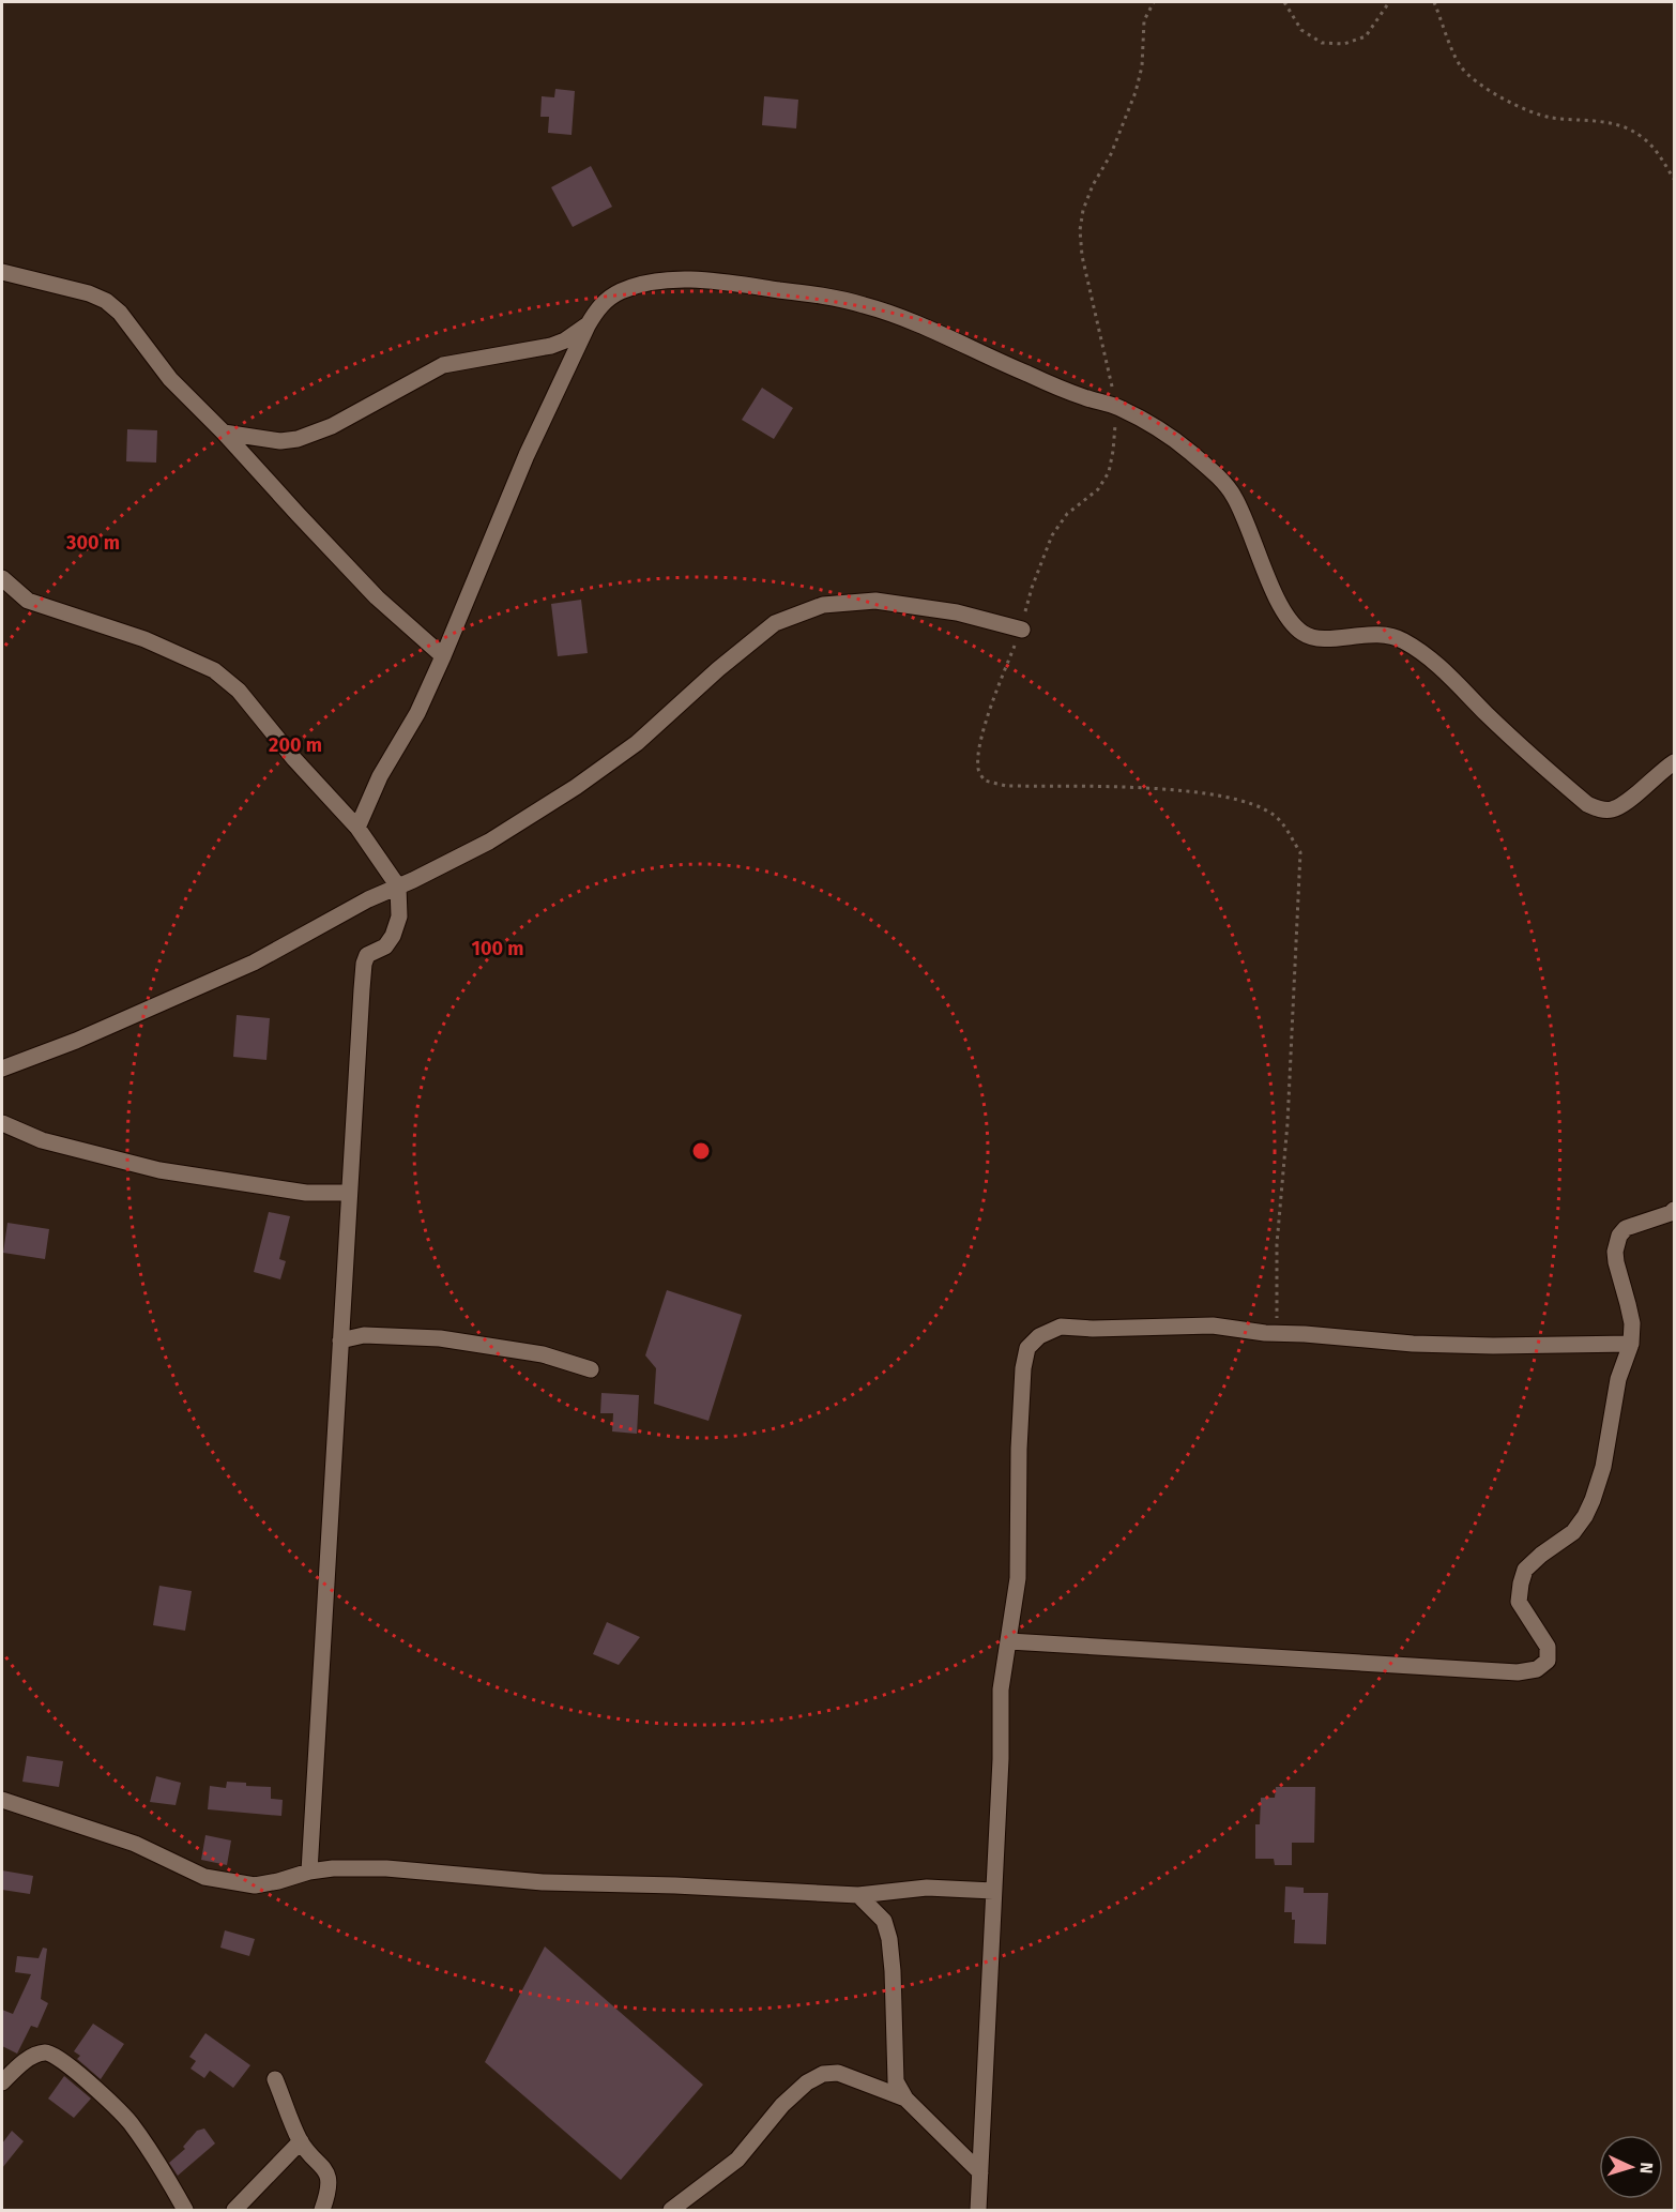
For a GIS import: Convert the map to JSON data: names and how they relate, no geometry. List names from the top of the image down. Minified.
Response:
{"north":"right","rings":["300 m","200 m","100 m"]}
